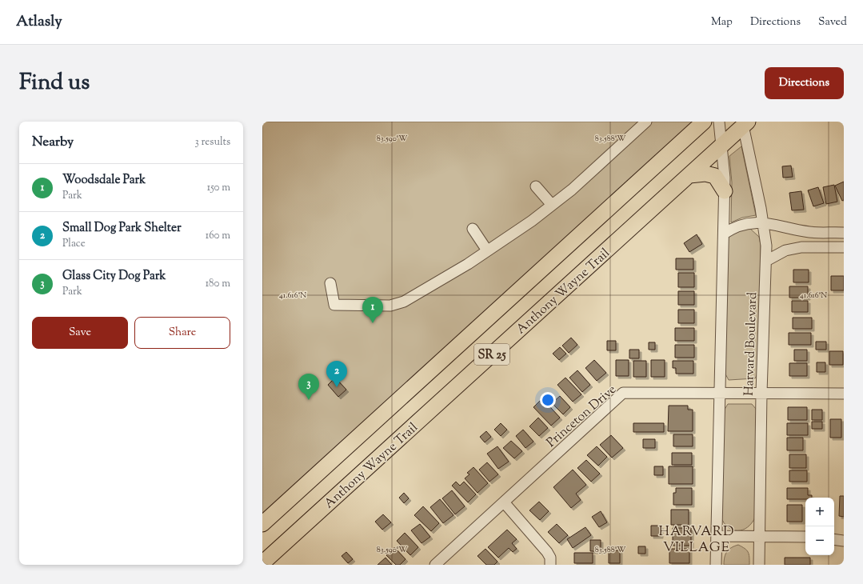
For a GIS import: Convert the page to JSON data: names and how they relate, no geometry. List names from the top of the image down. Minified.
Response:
{"streets":{"highway":["Anthony Wayne Trail","SR 25"],"street":["Harvard Boulevard","Princeton Drive"]},"crossings":[["Anthony Wayne Trail","Harvard Boulevard"],["Harvard Boulevard","Princeton Drive"]],"districts":["HARVARD VILLAGE"],"page":{"header":"Atlasly","nav":["Map","Directions","Saved"],"title":"Find us","buttons":["Directions",["Save","Share"]],"heading":["Nearby","3 results"],"list":[{"mark":"1","name":"Woodsdale Park","note":"Park","value":"150 m"},{"mark":"2","name":"Small Dog Park Shelter","note":"Place","value":"160 m"},{"mark":"3","name":"Glass City Dog Park","note":"Park","value":"180 m"}],"pins":["1","2","3"],"map_buttons":["+","−"]},"coordinates":["83.590°W","83.588°W","41.616°N"]}
